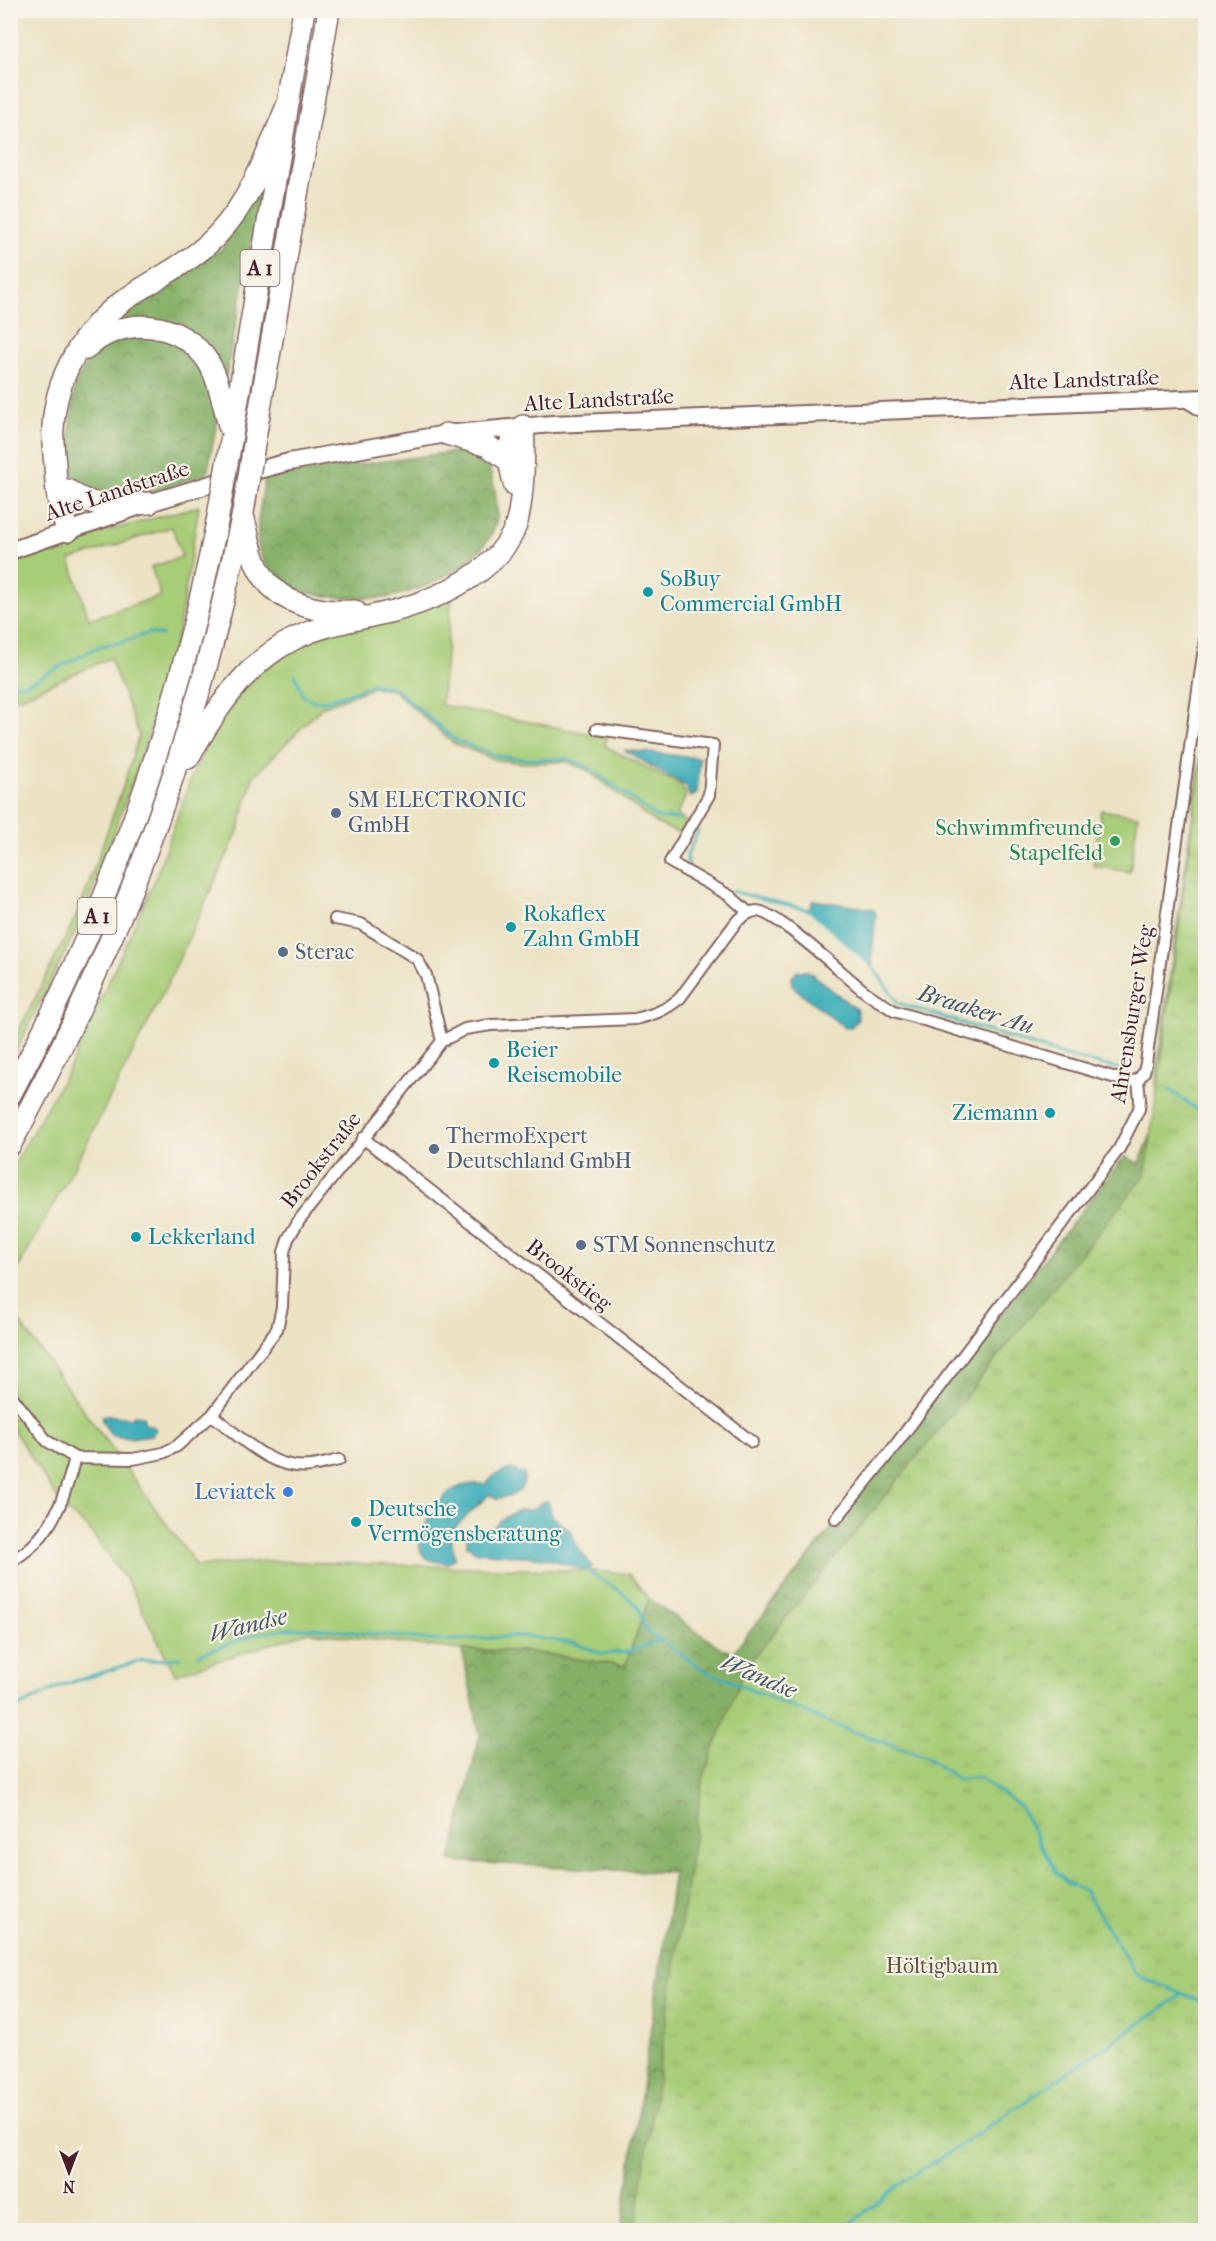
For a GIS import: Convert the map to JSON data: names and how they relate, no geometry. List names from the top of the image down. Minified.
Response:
{"streets":{"highway":["A 1"],"main road":["Alte Landstraße"],"street":["Ahrensburger Weg","Brookstraße","Brookstieg"]},"crossings":[["Brookstraße","Brookstieg"]],"water":["Braaker Au","Wandse"],"parks":["Höltigbaum"],"places":["SoBuy Commercial GmbH","SM ELECTRONIC GmbH","Schwimmfreunde Stapelfeld","Rokaflex Zahn GmbH","Sterac","Beier Reisemobile","Ziemann","ThermoExpert Deutschland GmbH","Lekkerland","STM Sonnenschutz","Leviatek","Deutsche Vermögensberatung"],"north":"bottom"}
